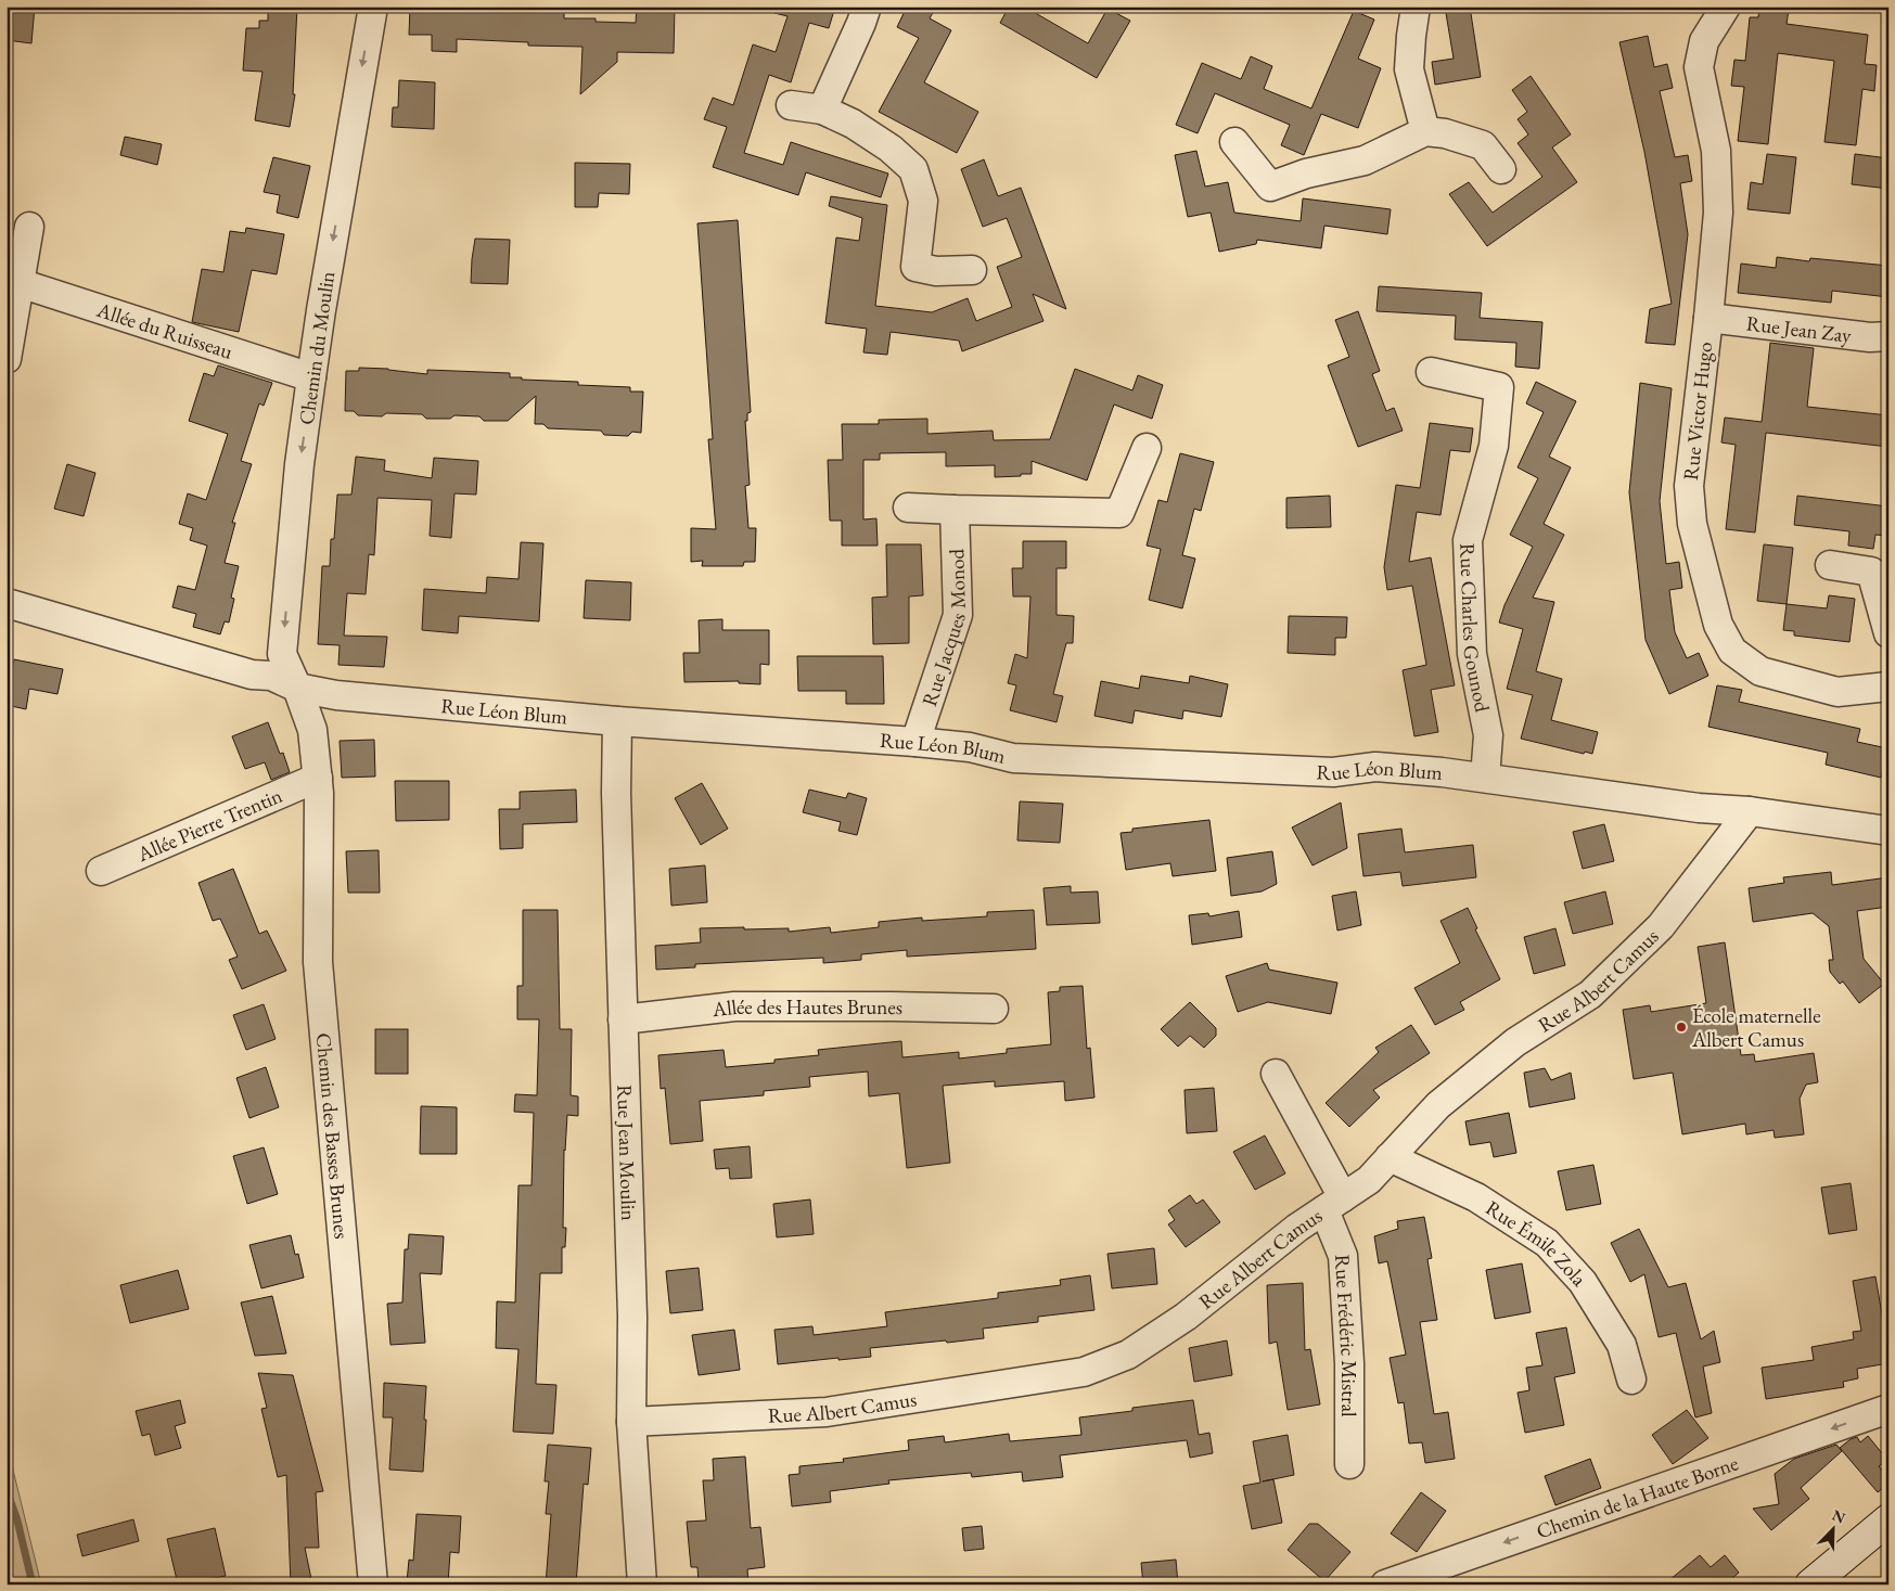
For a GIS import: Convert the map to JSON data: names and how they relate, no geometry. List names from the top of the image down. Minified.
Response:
{"streets":{"street":["Rue Jean Zay","Allée du Ruisseau","Chemin du Moulin","Rue Victor Hugo","Rue Jacques Monod","Rue Charles Gounod","Rue Léon Blum","Allée Pierre Trentin","Rue Albert Camus","Allée des Hautes Brunes","Chemin des Basses Brunes","Rue Jean Moulin","Rue Émile Zola","Rue Frédéric Mistral","Chemin de la Haute Borne"]},"crossings":[["Rue Jean Zay","Rue Victor Hugo"],["Allée du Ruisseau","Chemin du Moulin"],["Chemin du Moulin","Rue Léon Blum"],["Chemin du Moulin","Chemin des Basses Brunes"],["Rue Jacques Monod","Rue Léon Blum"],["Rue Charles Gounod","Rue Léon Blum"],["Rue Léon Blum","Rue Albert Camus"],["Rue Léon Blum","Chemin des Basses Brunes"],["Rue Léon Blum","Rue Jean Moulin"],["Allée Pierre Trentin","Chemin des Basses Brunes"],["Rue Albert Camus","Rue Jean Moulin"],["Rue Albert Camus","Rue Émile Zola"],["Rue Albert Camus","Rue Frédéric Mistral"],["Allée des Hautes Brunes","Rue Jean Moulin"]],"one_way":["Chemin du Moulin","Chemin de la Haute Borne"],"places":["École maternelle Albert Camus"],"north":"top right"}
